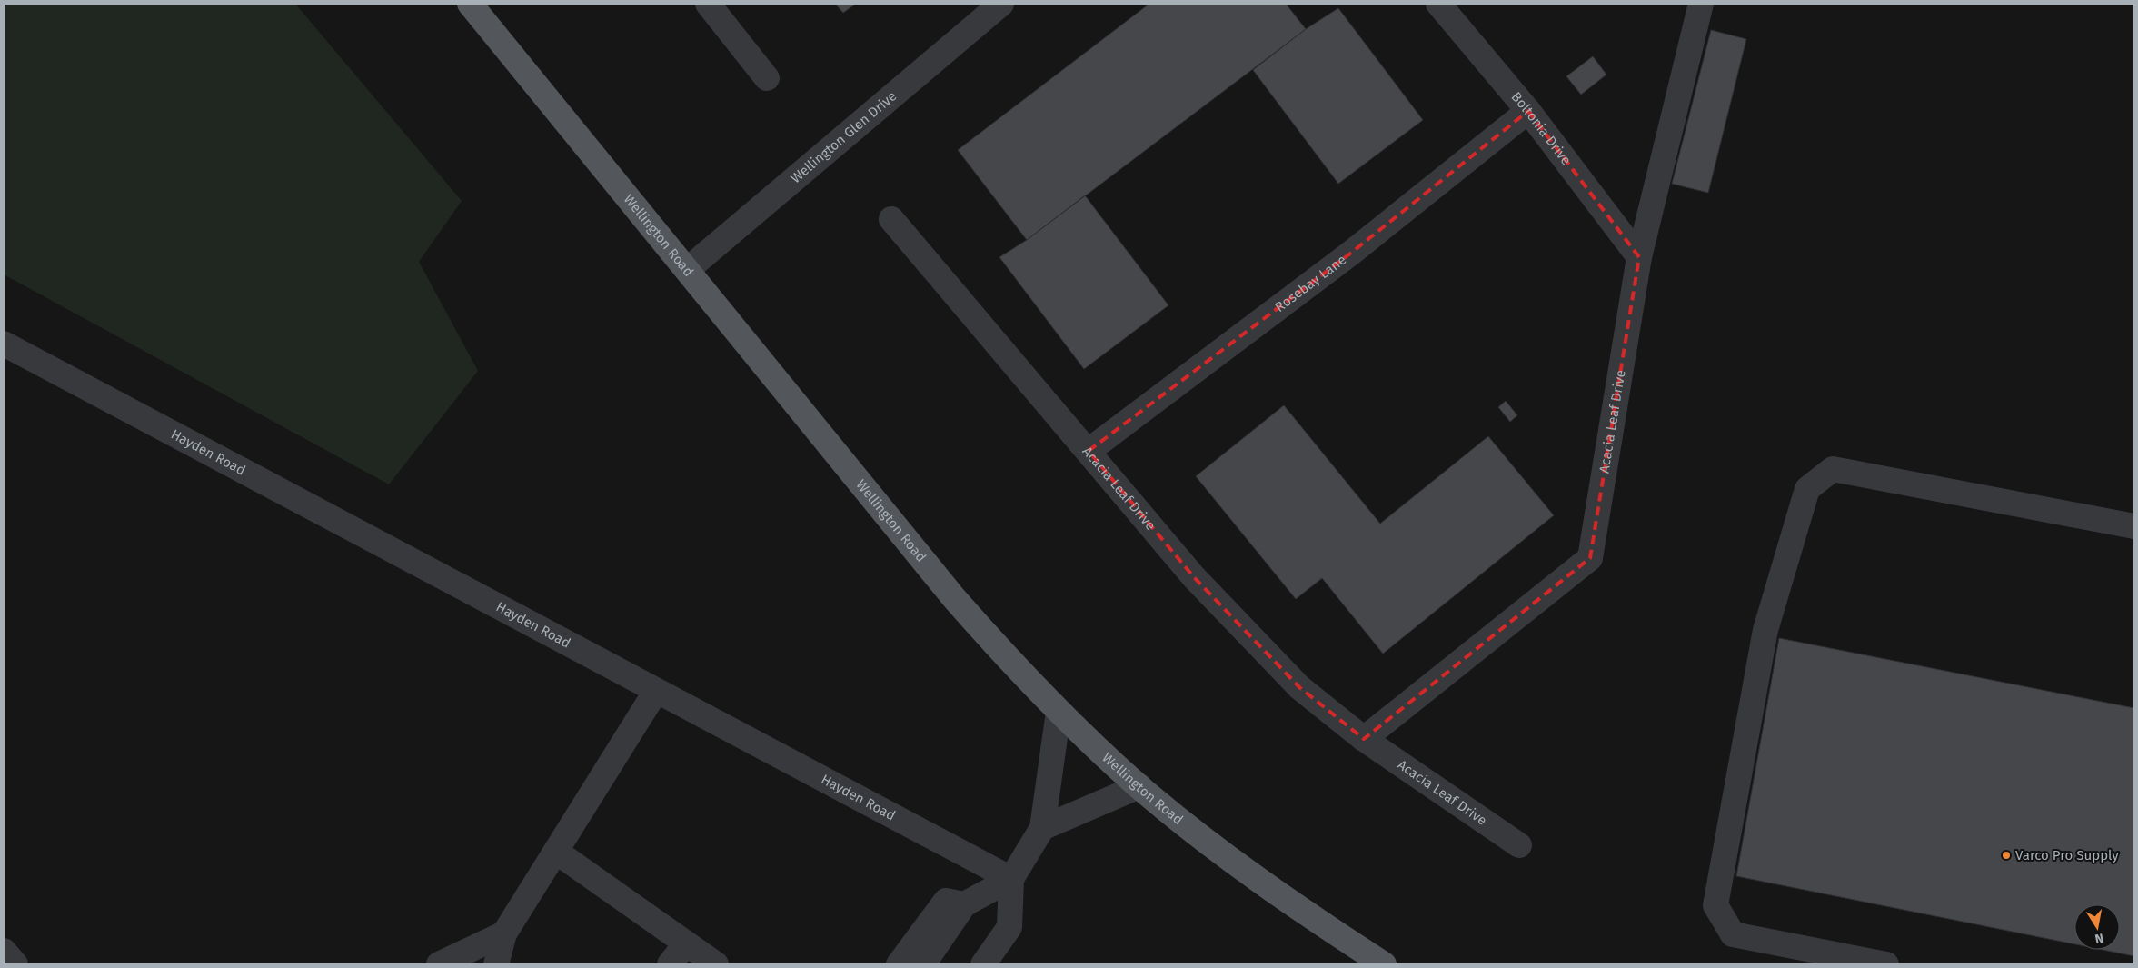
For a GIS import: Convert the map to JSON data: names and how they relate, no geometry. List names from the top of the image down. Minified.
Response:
{"streets":{"main road":["Wellington Road"],"street":["Boltonia Drive","Wellington Glen Drive","Rosebay Lane","Acacia Leaf Drive","Hayden Road"]},"crossings":[["Boltonia Drive","Rosebay Lane"],["Boltonia Drive","Acacia Leaf Drive"],["Wellington Glen Drive","Wellington Road"],["Rosebay Lane","Acacia Leaf Drive"]],"places":["Varco Pro Supply"],"north":"bottom"}
